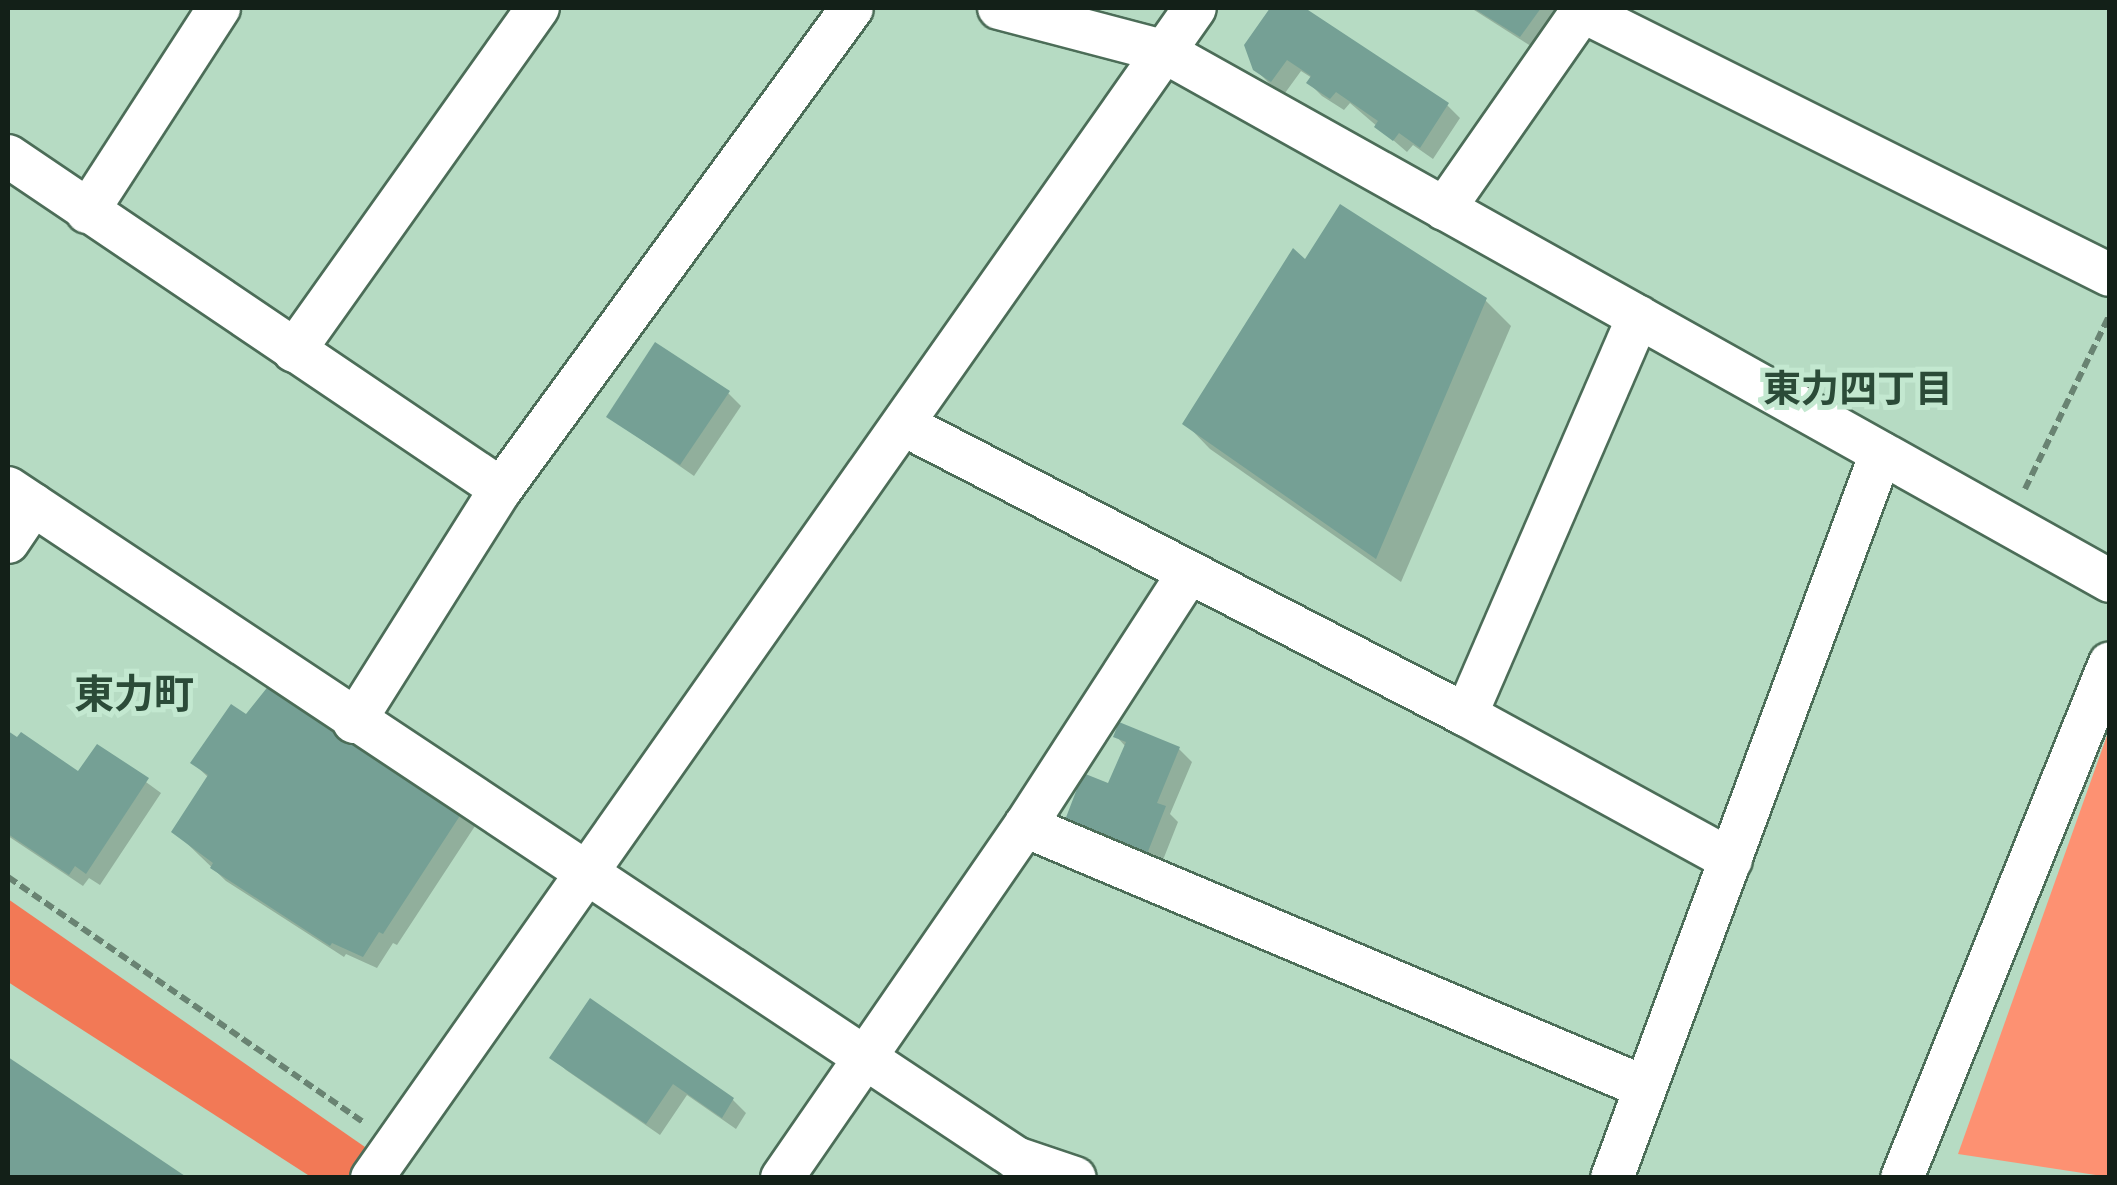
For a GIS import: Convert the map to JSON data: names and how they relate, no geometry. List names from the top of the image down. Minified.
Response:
{"districts":["東力四丁目","東力町"]}
